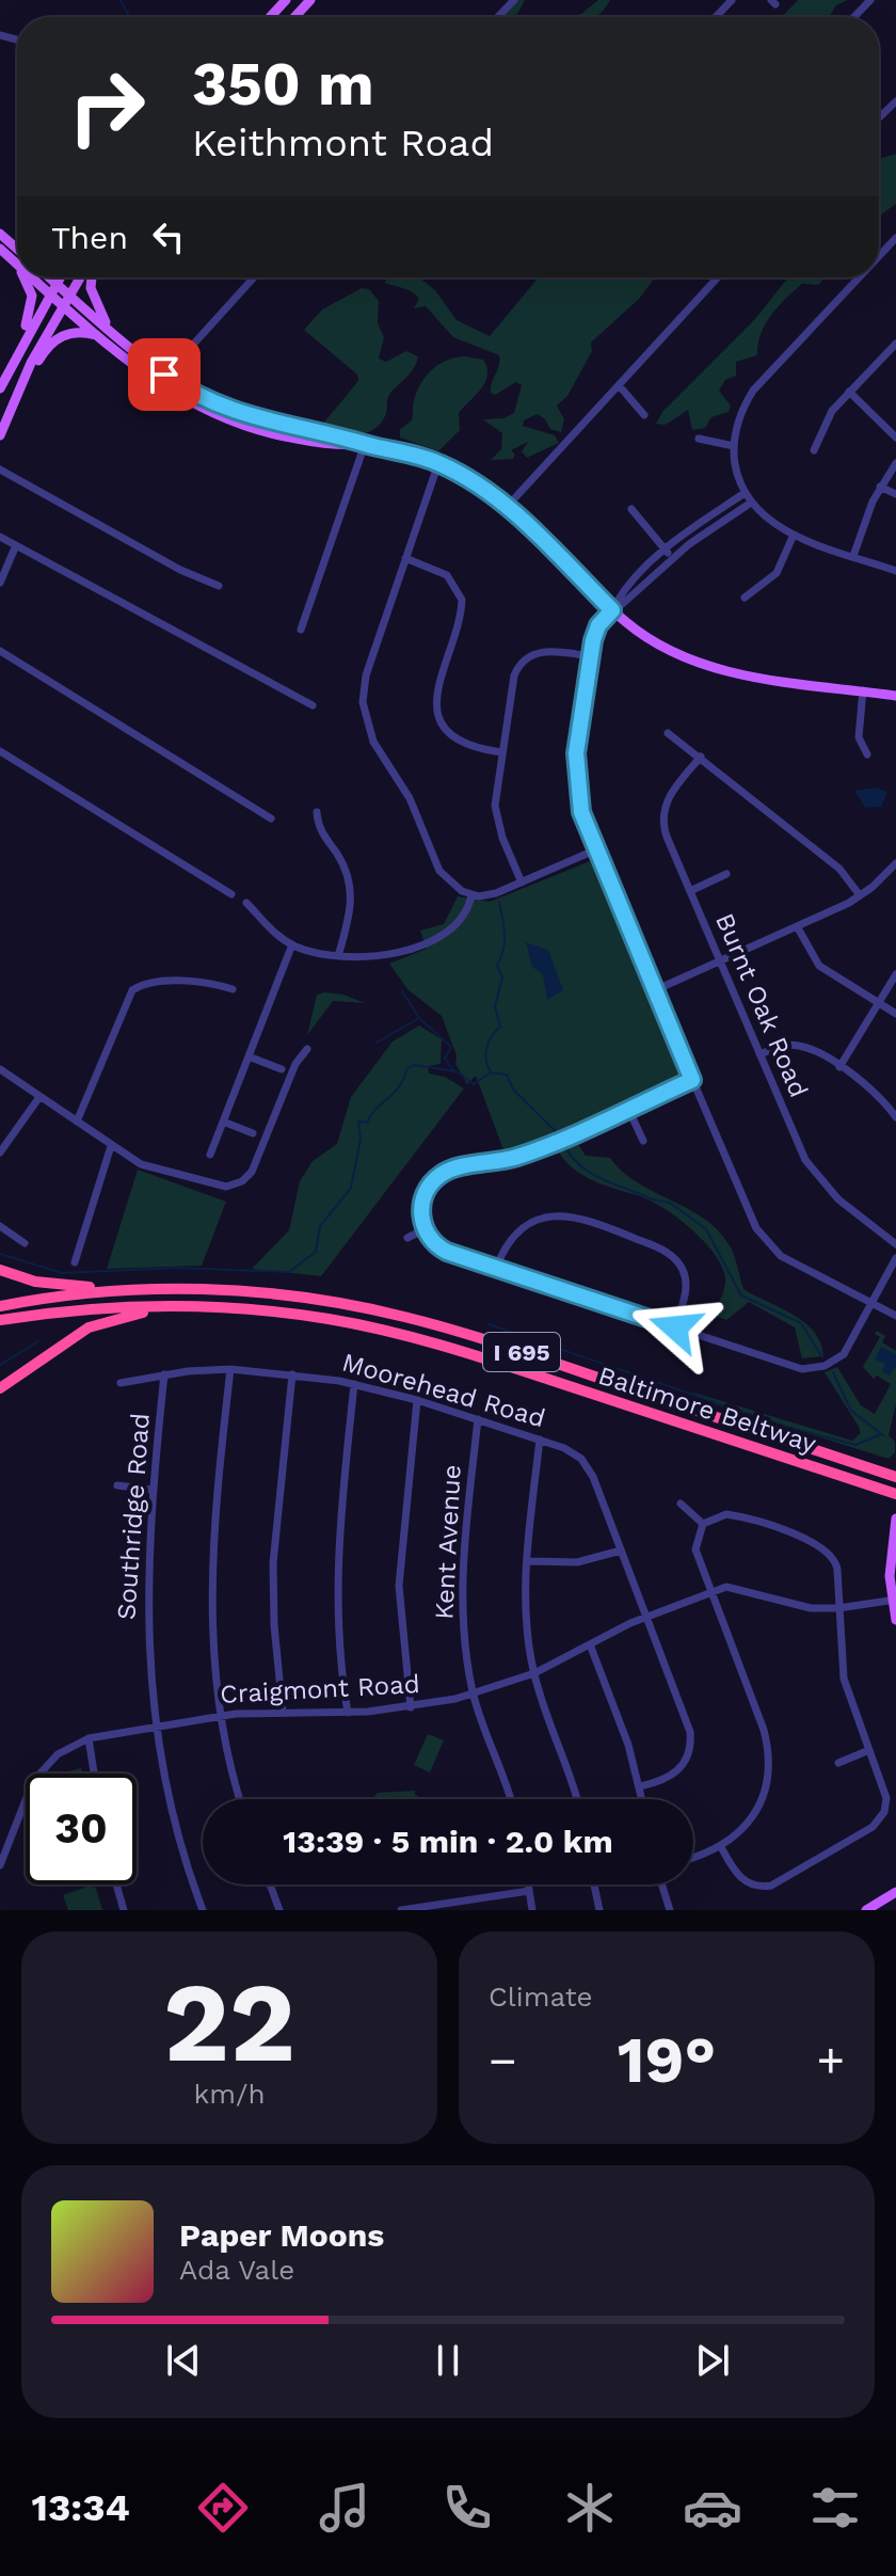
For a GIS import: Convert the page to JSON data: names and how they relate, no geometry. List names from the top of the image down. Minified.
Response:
{"streets":{"highway":["I 695","Baltimore Beltway"],"street":["Burnt Oak Road","Moorehead Road","Southridge Road","Kent Avenue","Craigmont Road"]},"crossings":[["Moorehead Road","Southridge Road"],["Moorehead Road","Kent Avenue"],["Moorehead Road","Craigmont Road"],["Southridge Road","Craigmont Road"],["Kent Avenue","Craigmont Road"]],"page":{"turn":["350 m","Keithmont Road"],"then":"Then","limit":"30","trip":"13:39 · 5 min · 2.0 km","tile":[["22","km/h"],"Climate"],"heat":["−","19°","+"],"song":["Paper Moons","Ada Vale"],"tabs":"13:34"}}
